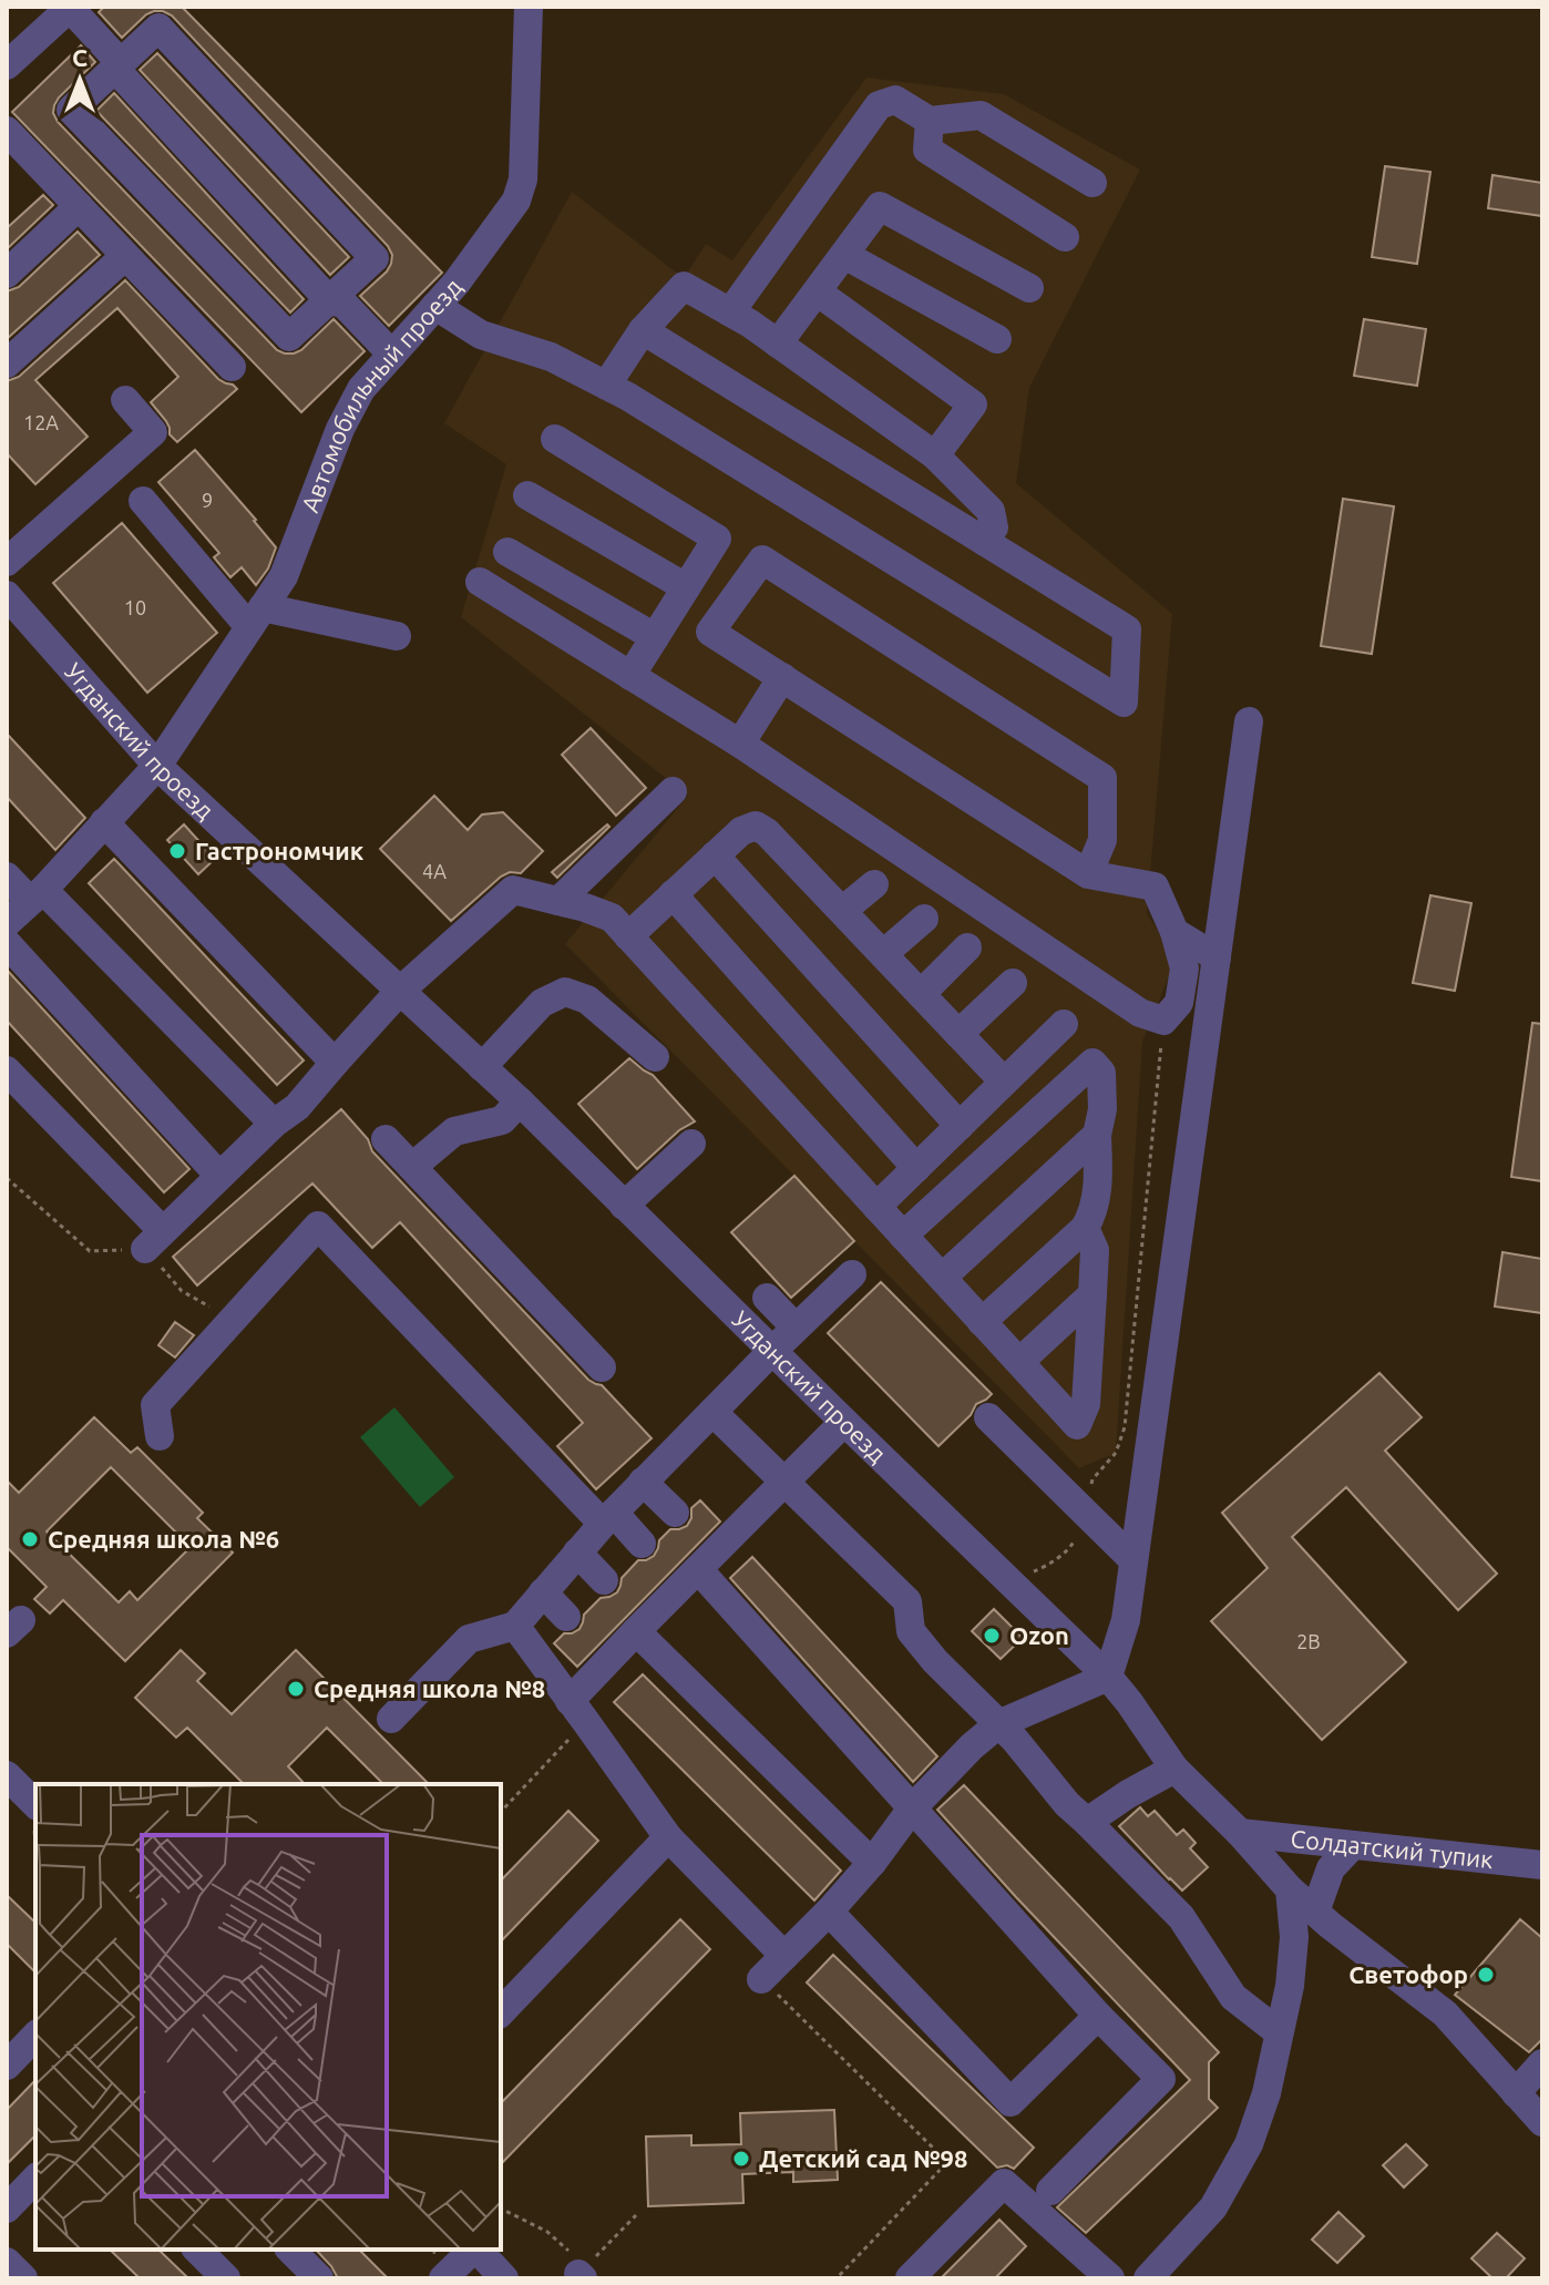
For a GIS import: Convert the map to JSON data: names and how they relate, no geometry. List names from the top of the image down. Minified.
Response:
{"streets":{"street":["Автомобильный проезд","Угданский проезд","Солдатский тупик"]},"crossings":[["Автомобильный проезд","Угданский проезд"],["Угданский проезд","Солдатский тупик"]],"places":["Гастрономчик","Средняя школа №6","Ozon","Средняя школа №8","Светофор","Детский сад №98"],"house_numbers":["12А","9","10","4А","2В"],"north":"top"}
